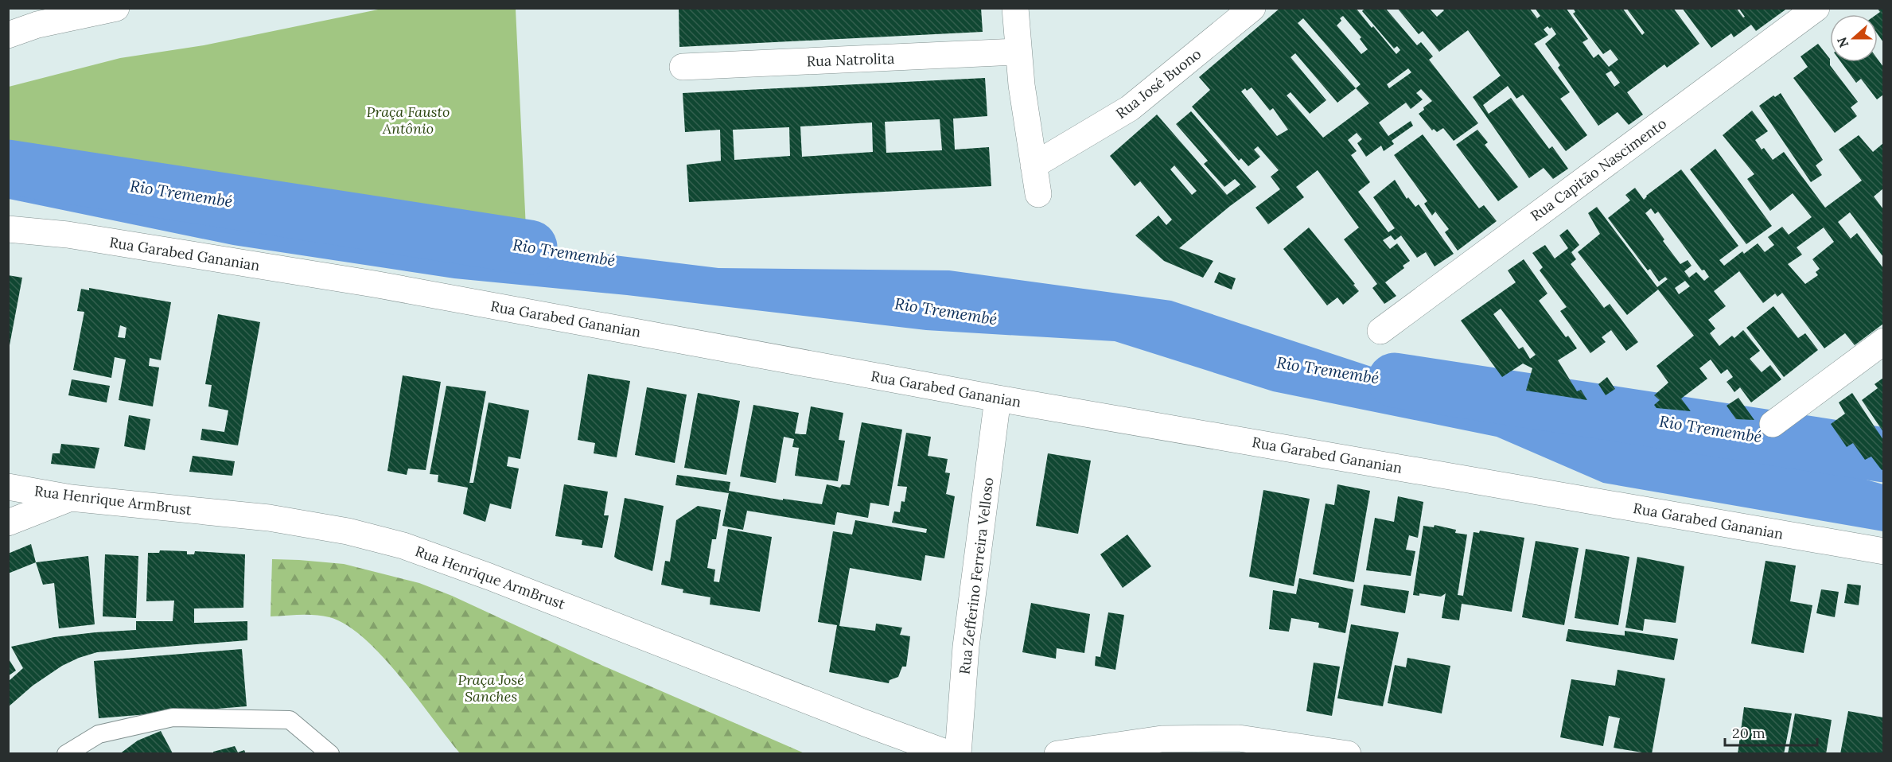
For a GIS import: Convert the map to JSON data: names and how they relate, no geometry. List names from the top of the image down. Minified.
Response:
{"streets":{"street":["Rua Natrolita","Rua José Buono","Rua Capitão Nascimento","Rua Garabed Gananian","Rua Henrique ArmBrust","Rua Zefferino Ferreira Velloso"]},"crossings":[["Rua Garabed Gananian","Rua Zefferino Ferreira Velloso"]],"water":["Rio Tremembé"],"parks":["Praça Fausto Antônio","Praça José Sanches"],"scale_bar":"20 m","north":"left"}
